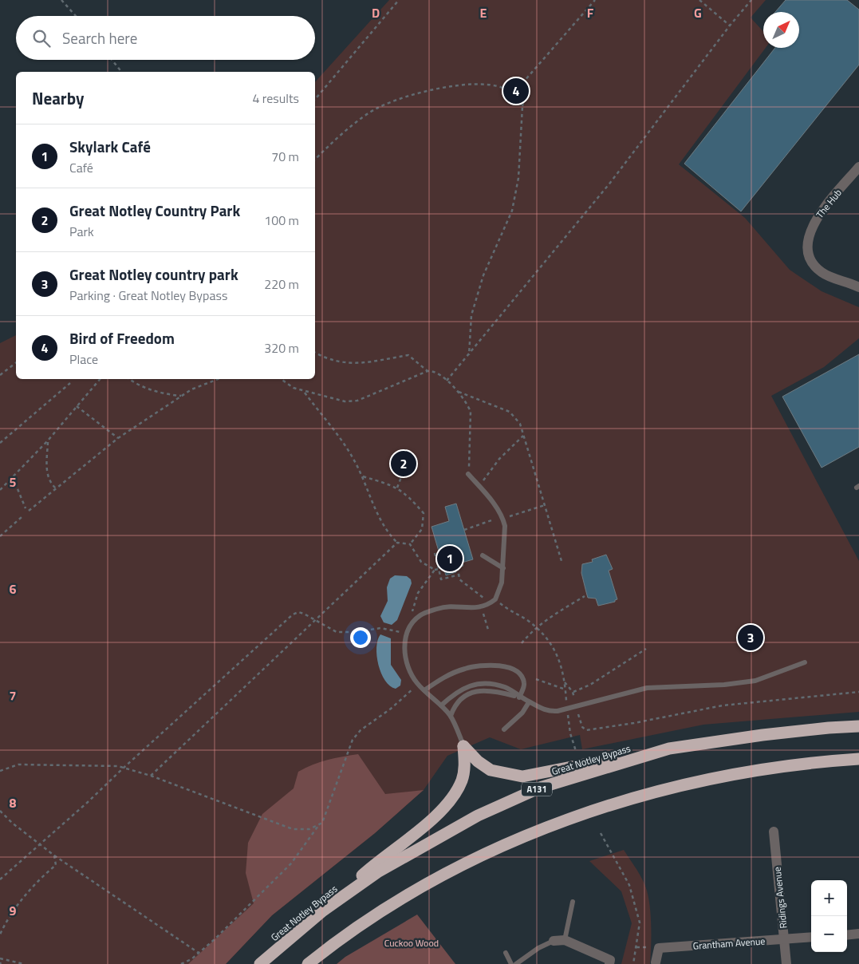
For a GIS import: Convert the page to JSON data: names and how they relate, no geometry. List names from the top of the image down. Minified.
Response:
{"streets":{"highway":["Great Notley Bypass","A131"],"street":["The Hub","Ridings Avenue","Grantham Avenue"]},"crossings":[["Ridings Avenue","Grantham Avenue"]],"parks":["Cuckoo Wood"],"north":"top right","page":{"search":"Search here","heading":["Nearby","4 results"],"pins":["4","2","1","3"],"list":[{"mark":"1","name":"Skylark Café","note":"Café","value":"70 m"},{"mark":"2","name":"Great Notley Country Park","note":"Park","value":"100 m"},{"mark":"3","name":"Great Notley country park","note":"Parking · Great Notley Bypass","value":"220 m"},{"mark":"4","name":"Bird of Freedom","note":"Place","value":"320 m"}],"map_buttons":["+","−"]},"grid":{"columns":["D","E","F","G"],"rows":["5","6","7","8","9"]}}
